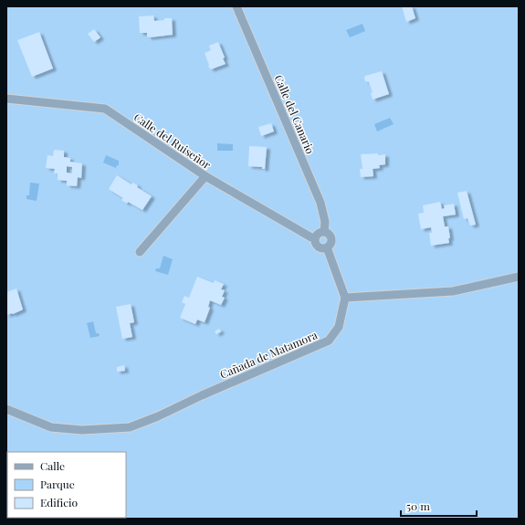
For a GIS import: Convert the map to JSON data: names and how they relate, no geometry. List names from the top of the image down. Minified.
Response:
{"streets":{"street":["Calle del Canario","Calle del Ruiseñor","Cañada de Matamora"]},"crossings":[["Calle del Canario","Calle del Ruiseñor"]],"legend":["Calle","Parque","Edificio"],"scale_bar":"50 m"}
